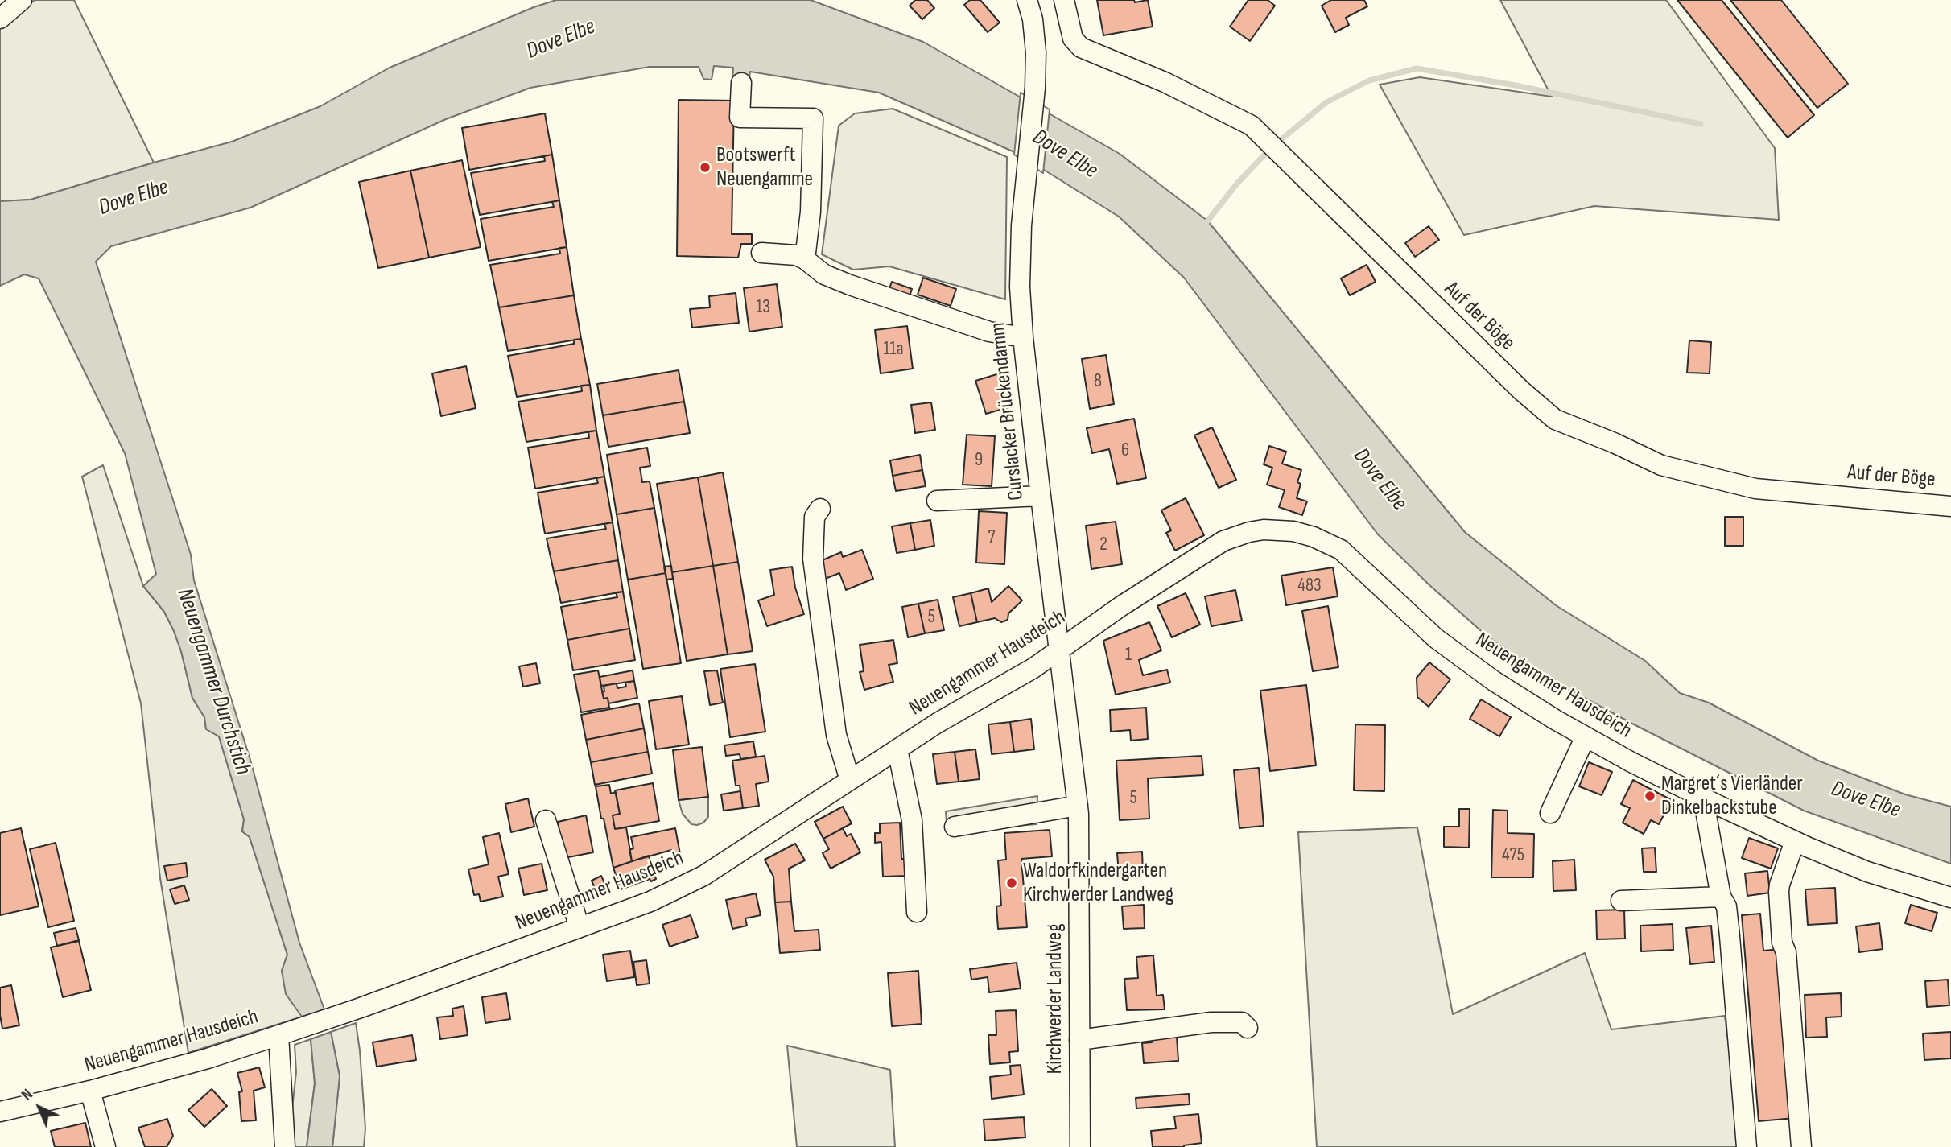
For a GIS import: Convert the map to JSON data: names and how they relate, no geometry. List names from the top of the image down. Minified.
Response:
{"streets":{"street":["Auf der Böge","Curslacker Brückendamm","Neuengammer Hausdeich","Kirchwerder Landweg"]},"crossings":[["Curslacker Brückendamm","Neuengammer Hausdeich"],["Curslacker Brückendamm","Kirchwerder Landweg"],["Neuengammer Hausdeich","Kirchwerder Landweg"]],"water":["Dove Elbe","Neuengammer Durchstich"],"places":["Bootswerft Neuengamme","Margret´s Vierländer Dinkelbackstube","Waldorfkindergarten Kirchwerder Landweg"],"house_numbers":["13","11a","8","6","9","7","2","483","5","1","5","475"],"north":"top left"}
